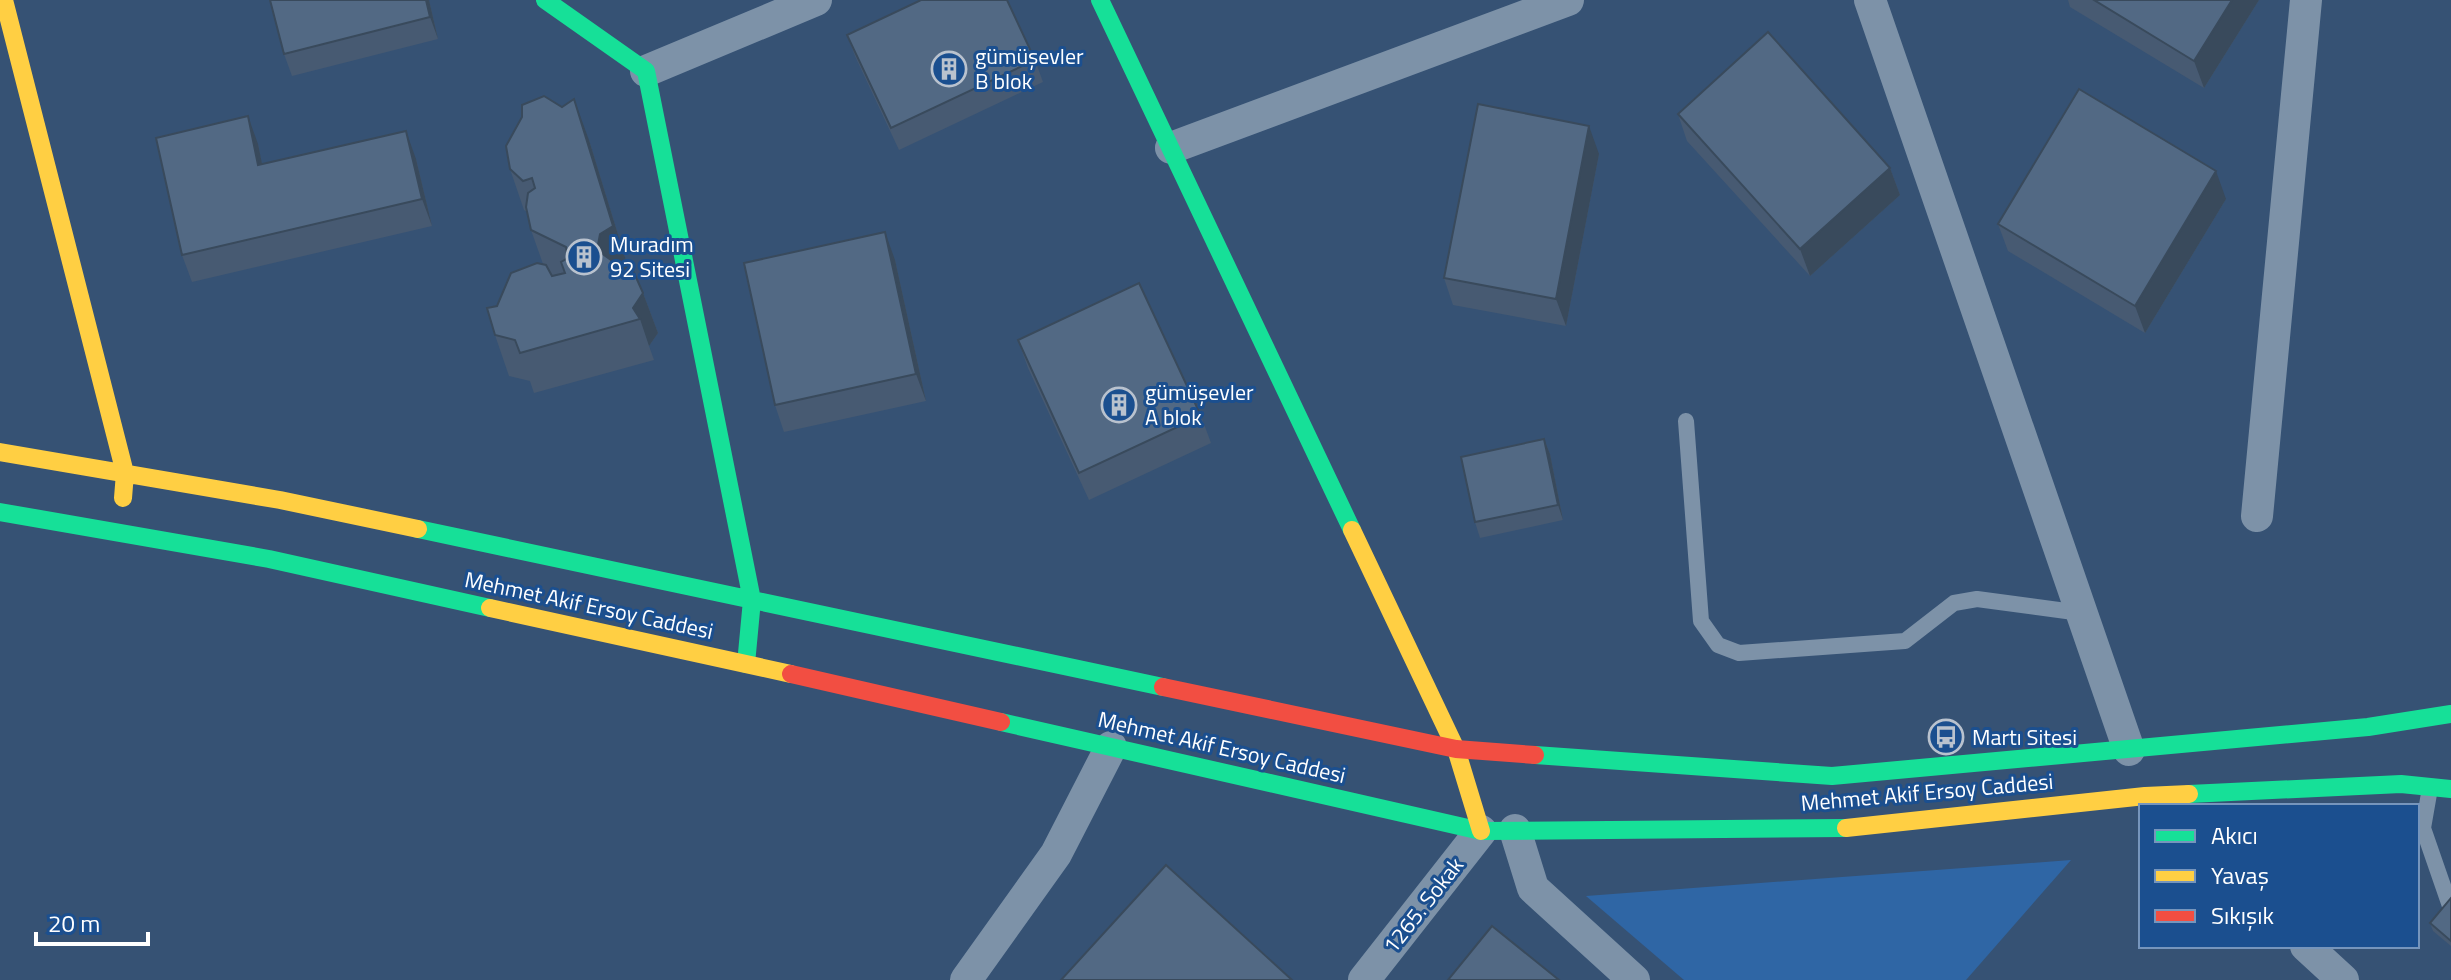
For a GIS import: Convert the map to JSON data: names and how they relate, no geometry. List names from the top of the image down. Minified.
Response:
{"streets":{"main road":["Mehmet Akif Ersoy Caddesi"],"street":["1265. Sokak"]},"crossings":[["Mehmet Akif Ersoy Caddesi","1265. Sokak"]],"places":{"building":["gümüşevler B blok","Muradım 92 Sitesi","gümüşevler A blok"],"bus stop":["Martı Sitesi"]},"legend":["Akıcı","Yavaş","Sıkışık"],"scale_bar":"20 m"}
